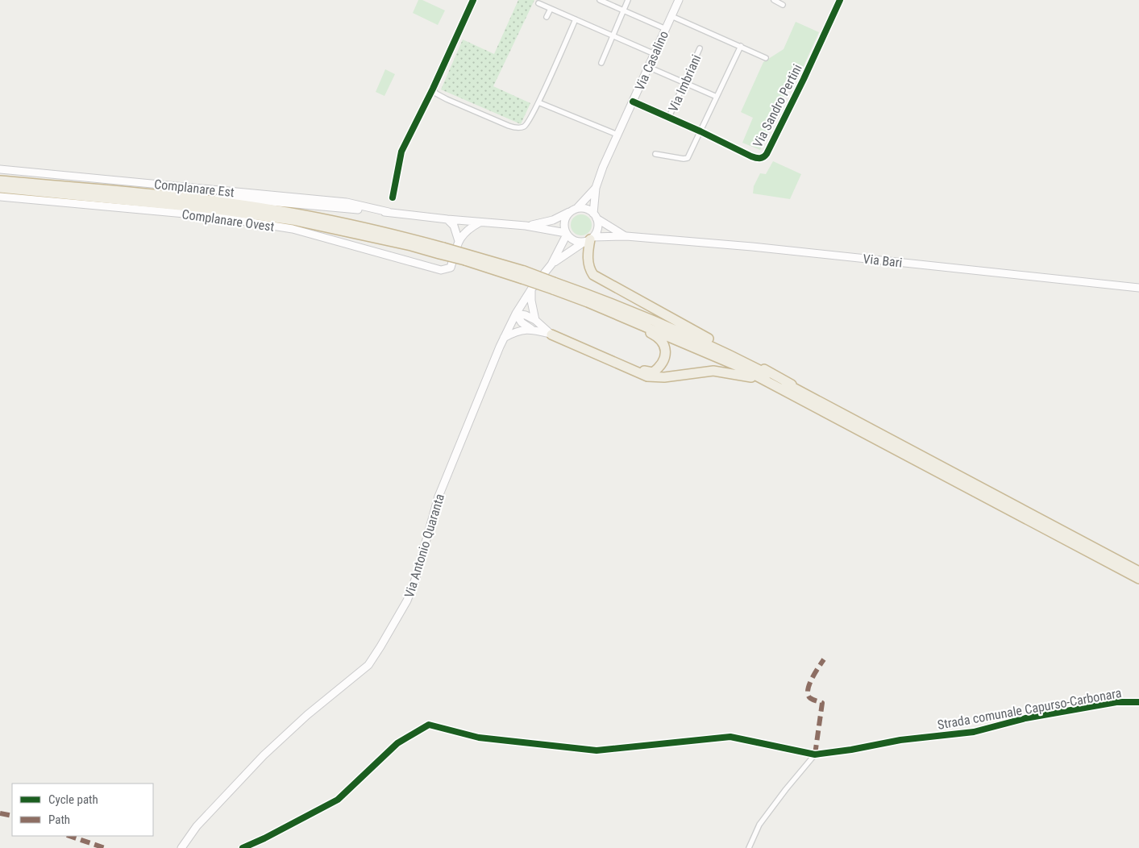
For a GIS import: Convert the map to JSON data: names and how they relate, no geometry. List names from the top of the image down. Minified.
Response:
{"streets":{"main road":["Via Casalino","Complanare Est","Complanare Ovest","Via Bari","Via Antonio Quaranta"],"street":["Via Imbriani","Via Sandro Pertini","Strada comunale Capurso-Carbonara"]},"crossings":[["Via Casalino","Via Sandro Pertini"],["Via Casalino","Via Bari"],["Via Imbriani","Via Sandro Pertini"]],"legend":["Cycle path","Path"]}
